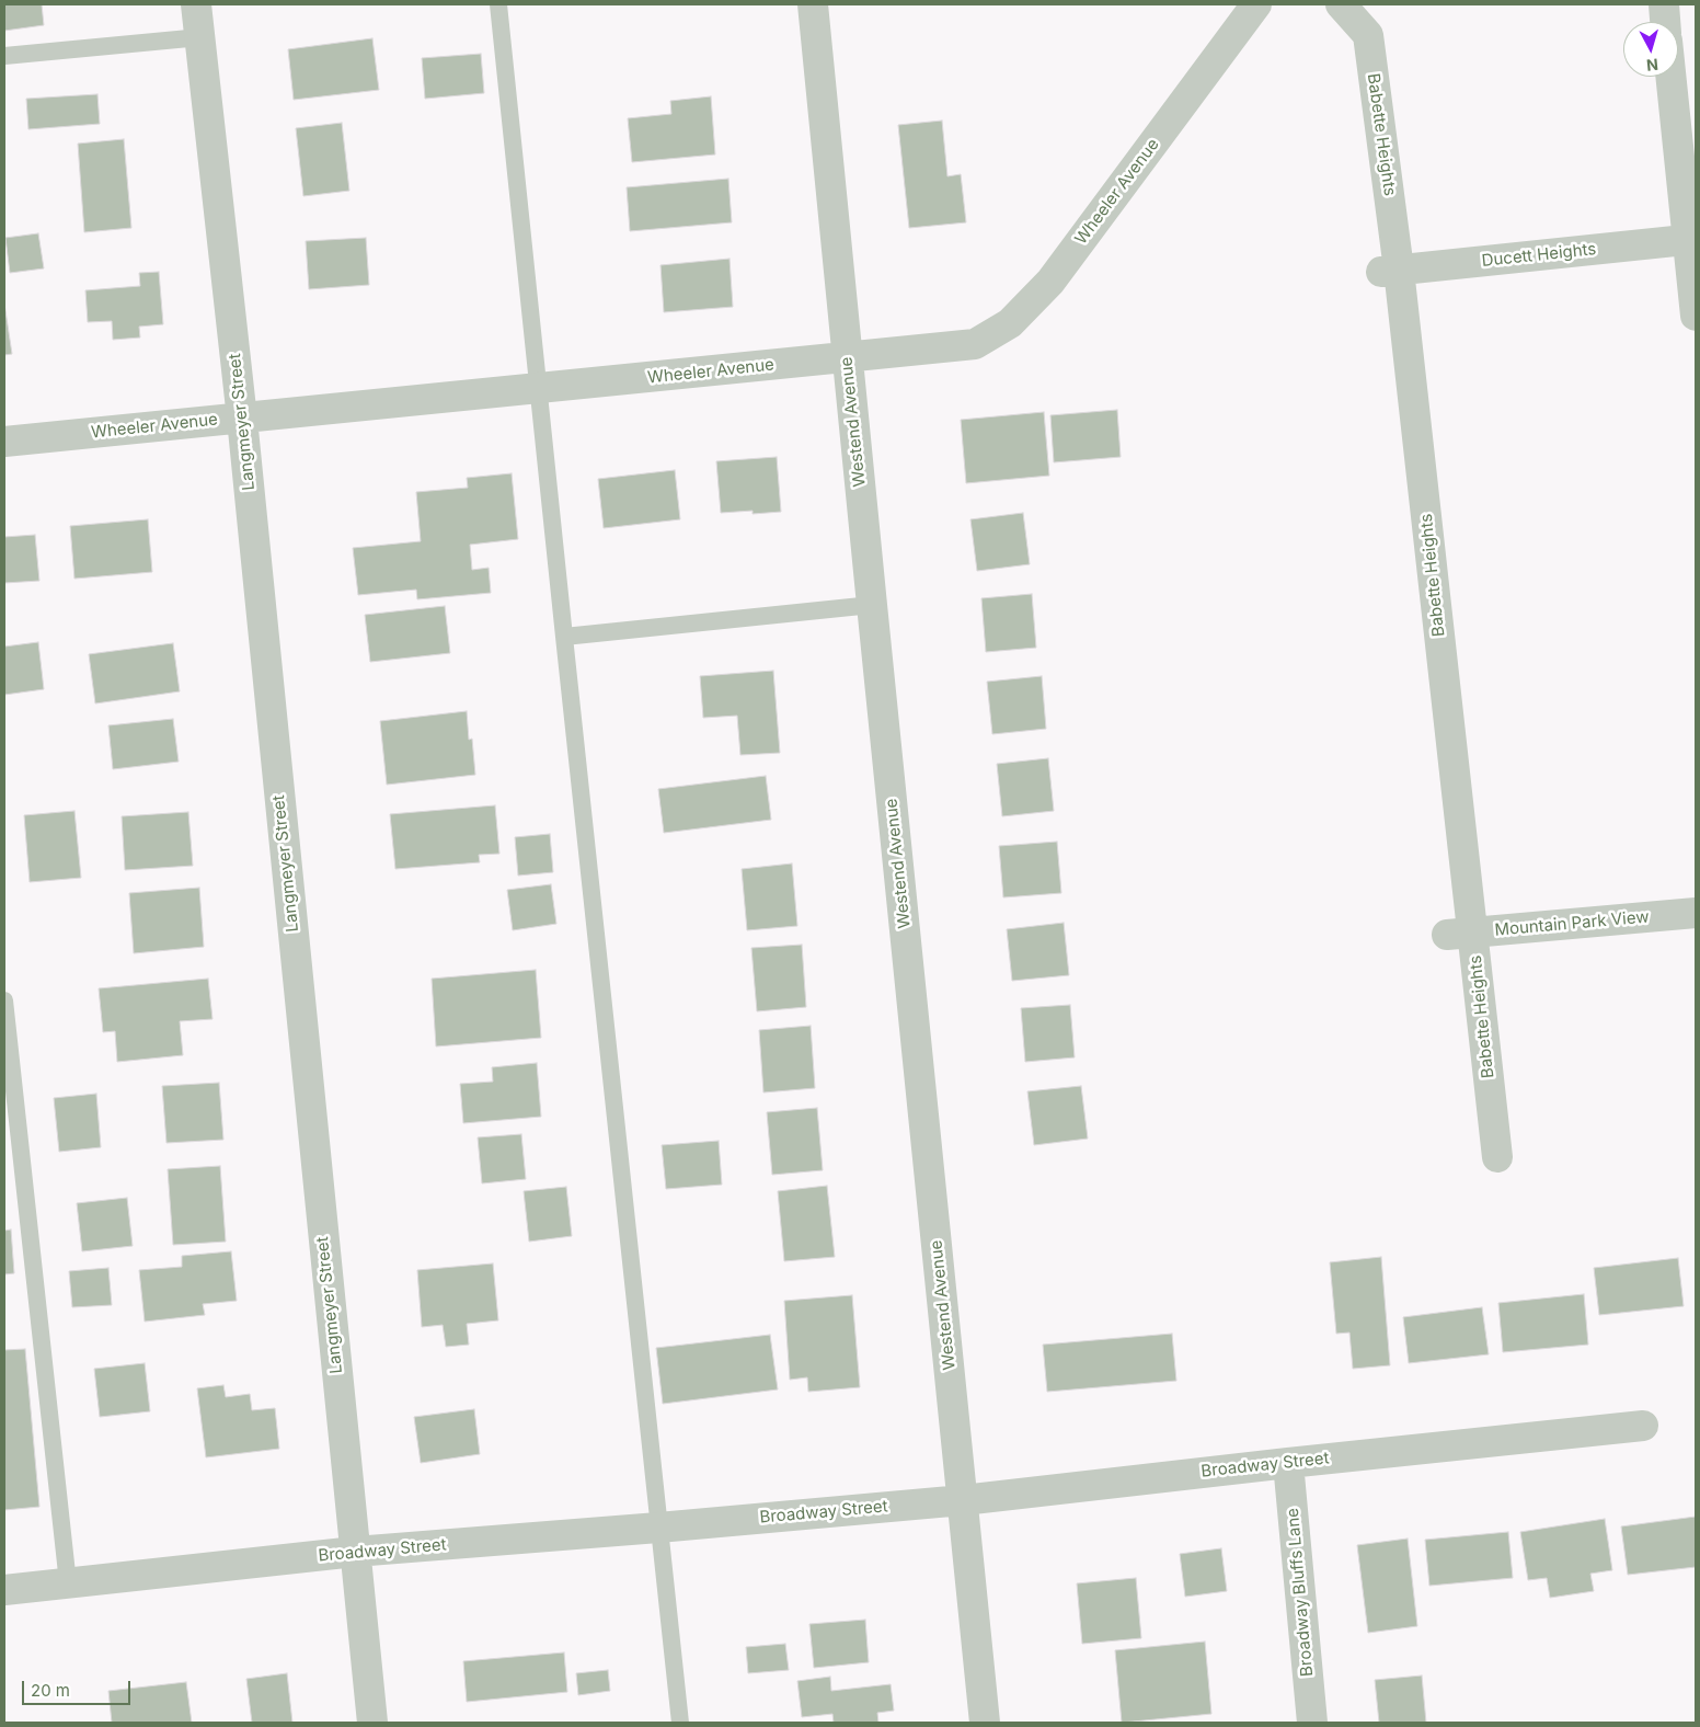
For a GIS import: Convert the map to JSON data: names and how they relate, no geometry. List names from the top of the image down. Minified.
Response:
{"streets":{"street":["Babette Heights","Wheeler Avenue","Ducett Heights","Langmeyer Street","Westend Avenue","Mountain Park View","Broadway Street","Broadway Bluffs Lane"]},"crossings":[["Babette Heights","Ducett Heights"],["Babette Heights","Mountain Park View"],["Wheeler Avenue","Langmeyer Street"],["Wheeler Avenue","Westend Avenue"],["Langmeyer Street","Broadway Street"],["Westend Avenue","Broadway Street"],["Broadway Street","Broadway Bluffs Lane"]],"scale_bar":"20 m","north":"bottom"}
